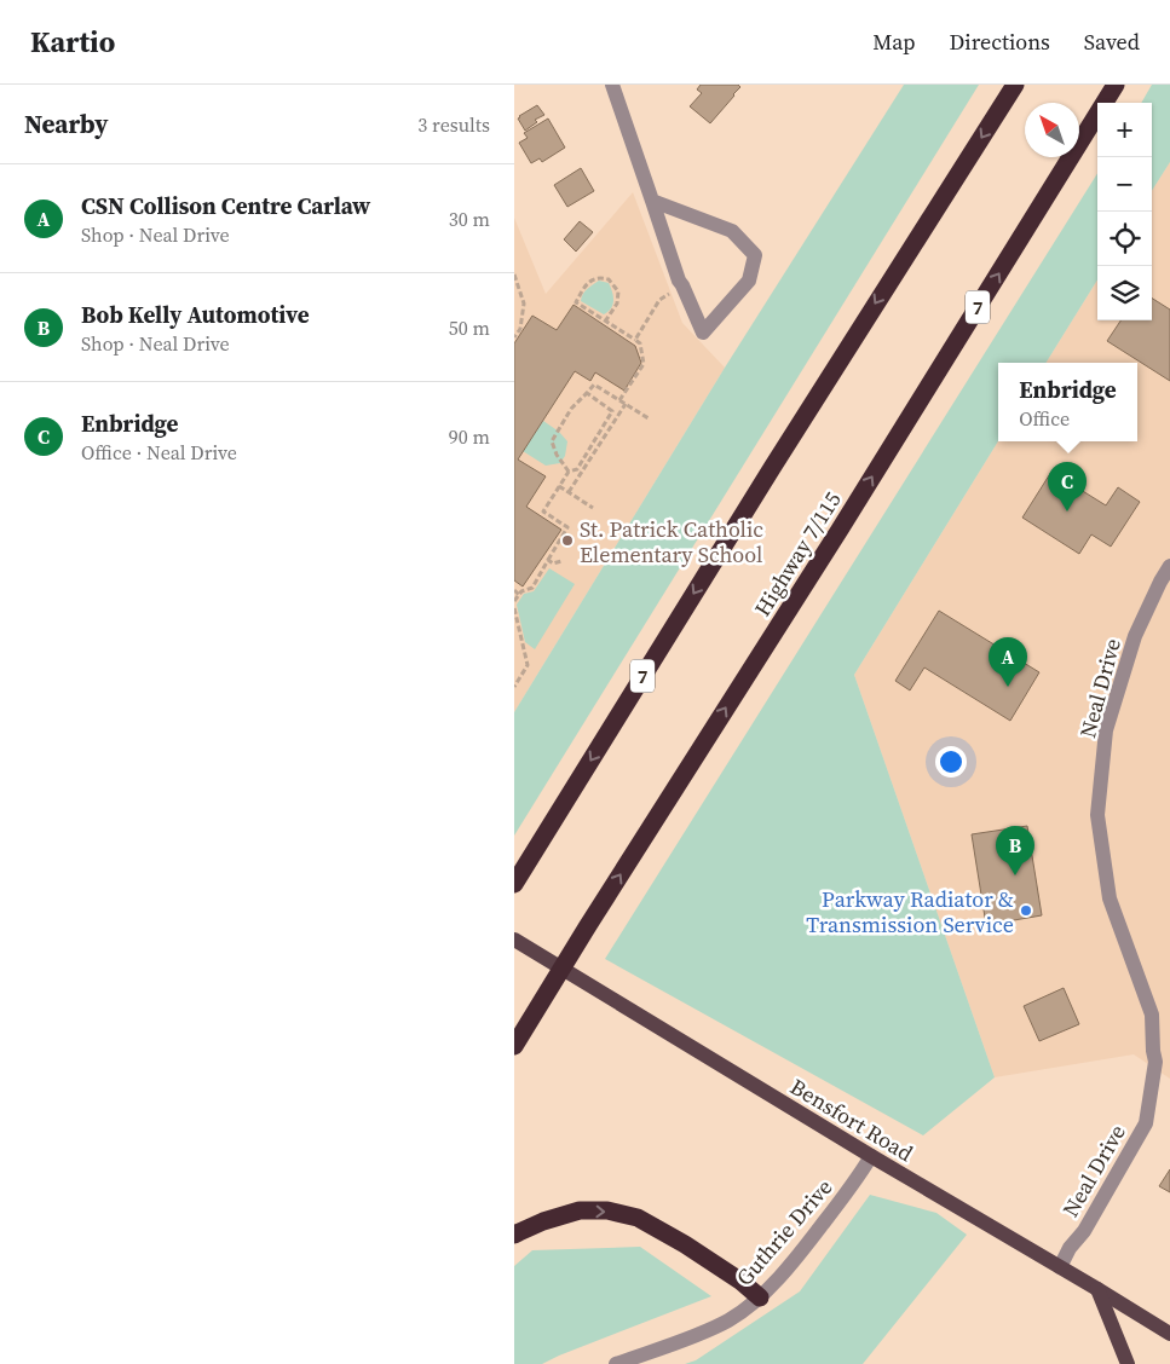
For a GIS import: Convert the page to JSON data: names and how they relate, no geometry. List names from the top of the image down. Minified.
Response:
{"streets":{"highway":["7","Highway 7/115"],"main road":["Bensfort Road"],"street":["Neal Drive","Guthrie Drive"]},"crossings":[["Neal Drive","Bensfort Road"],["Bensfort Road","Guthrie Drive"]],"places":["St. Patrick Catholic Elementary School","Parkway Radiator & Transmission Service"],"north":"top left","page":{"header":"Kartio","nav":["Map","Directions","Saved"],"heading":["Nearby","3 results"],"map_buttons":["+","−"],"list":[{"mark":"A","name":"CSN Collison Centre Carlaw","note":"Shop · Neal Drive","value":"30 m"},{"mark":"B","name":"Bob Kelly Automotive","note":"Shop · Neal Drive","value":"50 m"},{"mark":"C","name":"Enbridge","note":"Office · Neal Drive","value":"90 m"}],"popup":["Enbridge","Office"],"pins":["C","A","B"]}}
